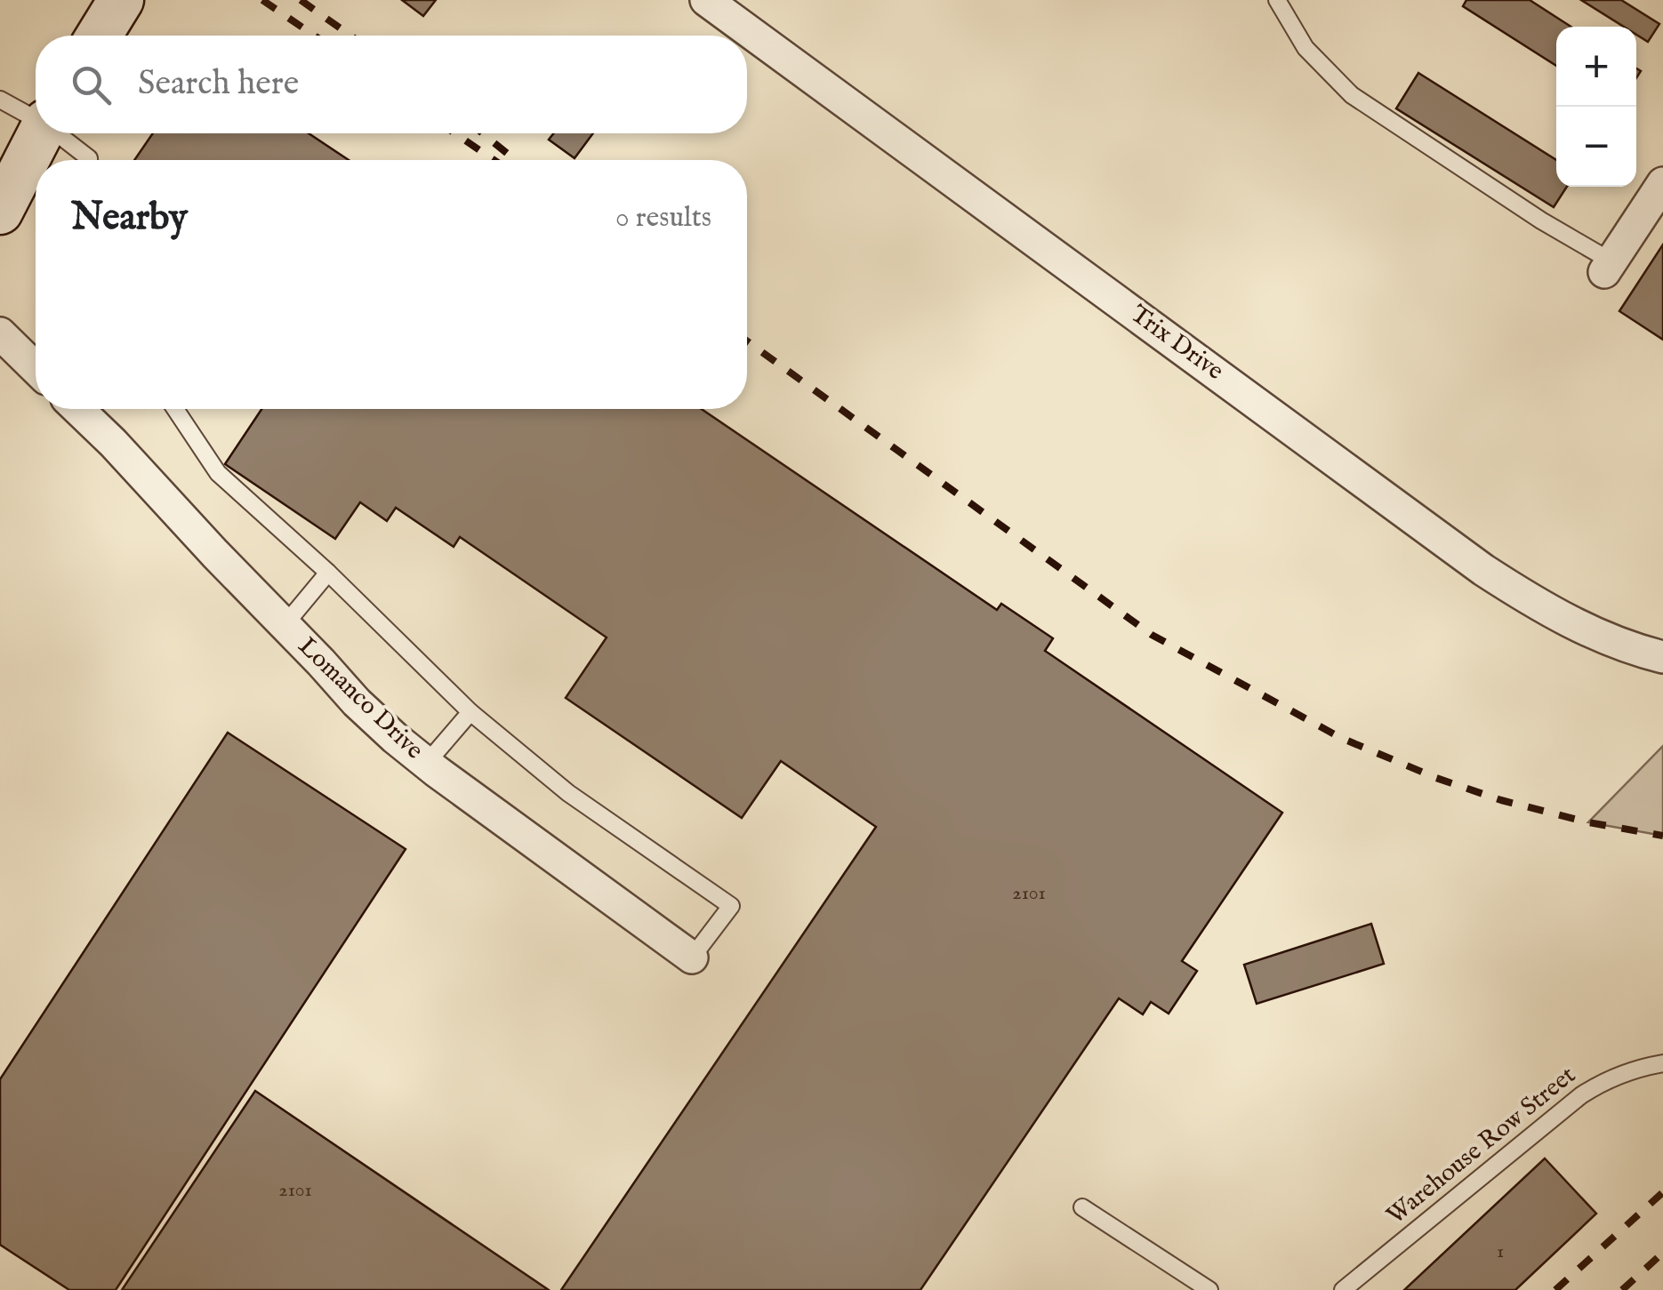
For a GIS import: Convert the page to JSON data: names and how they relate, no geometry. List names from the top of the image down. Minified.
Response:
{"streets":{"street":["Trix Drive","Lomanco Drive"],"lane":["Warehouse Row Street"]},"house_numbers":["2101","2101","1"],"page":{"map_buttons":["+","−"],"search":"Search here","heading":["Nearby","0 results"]}}
